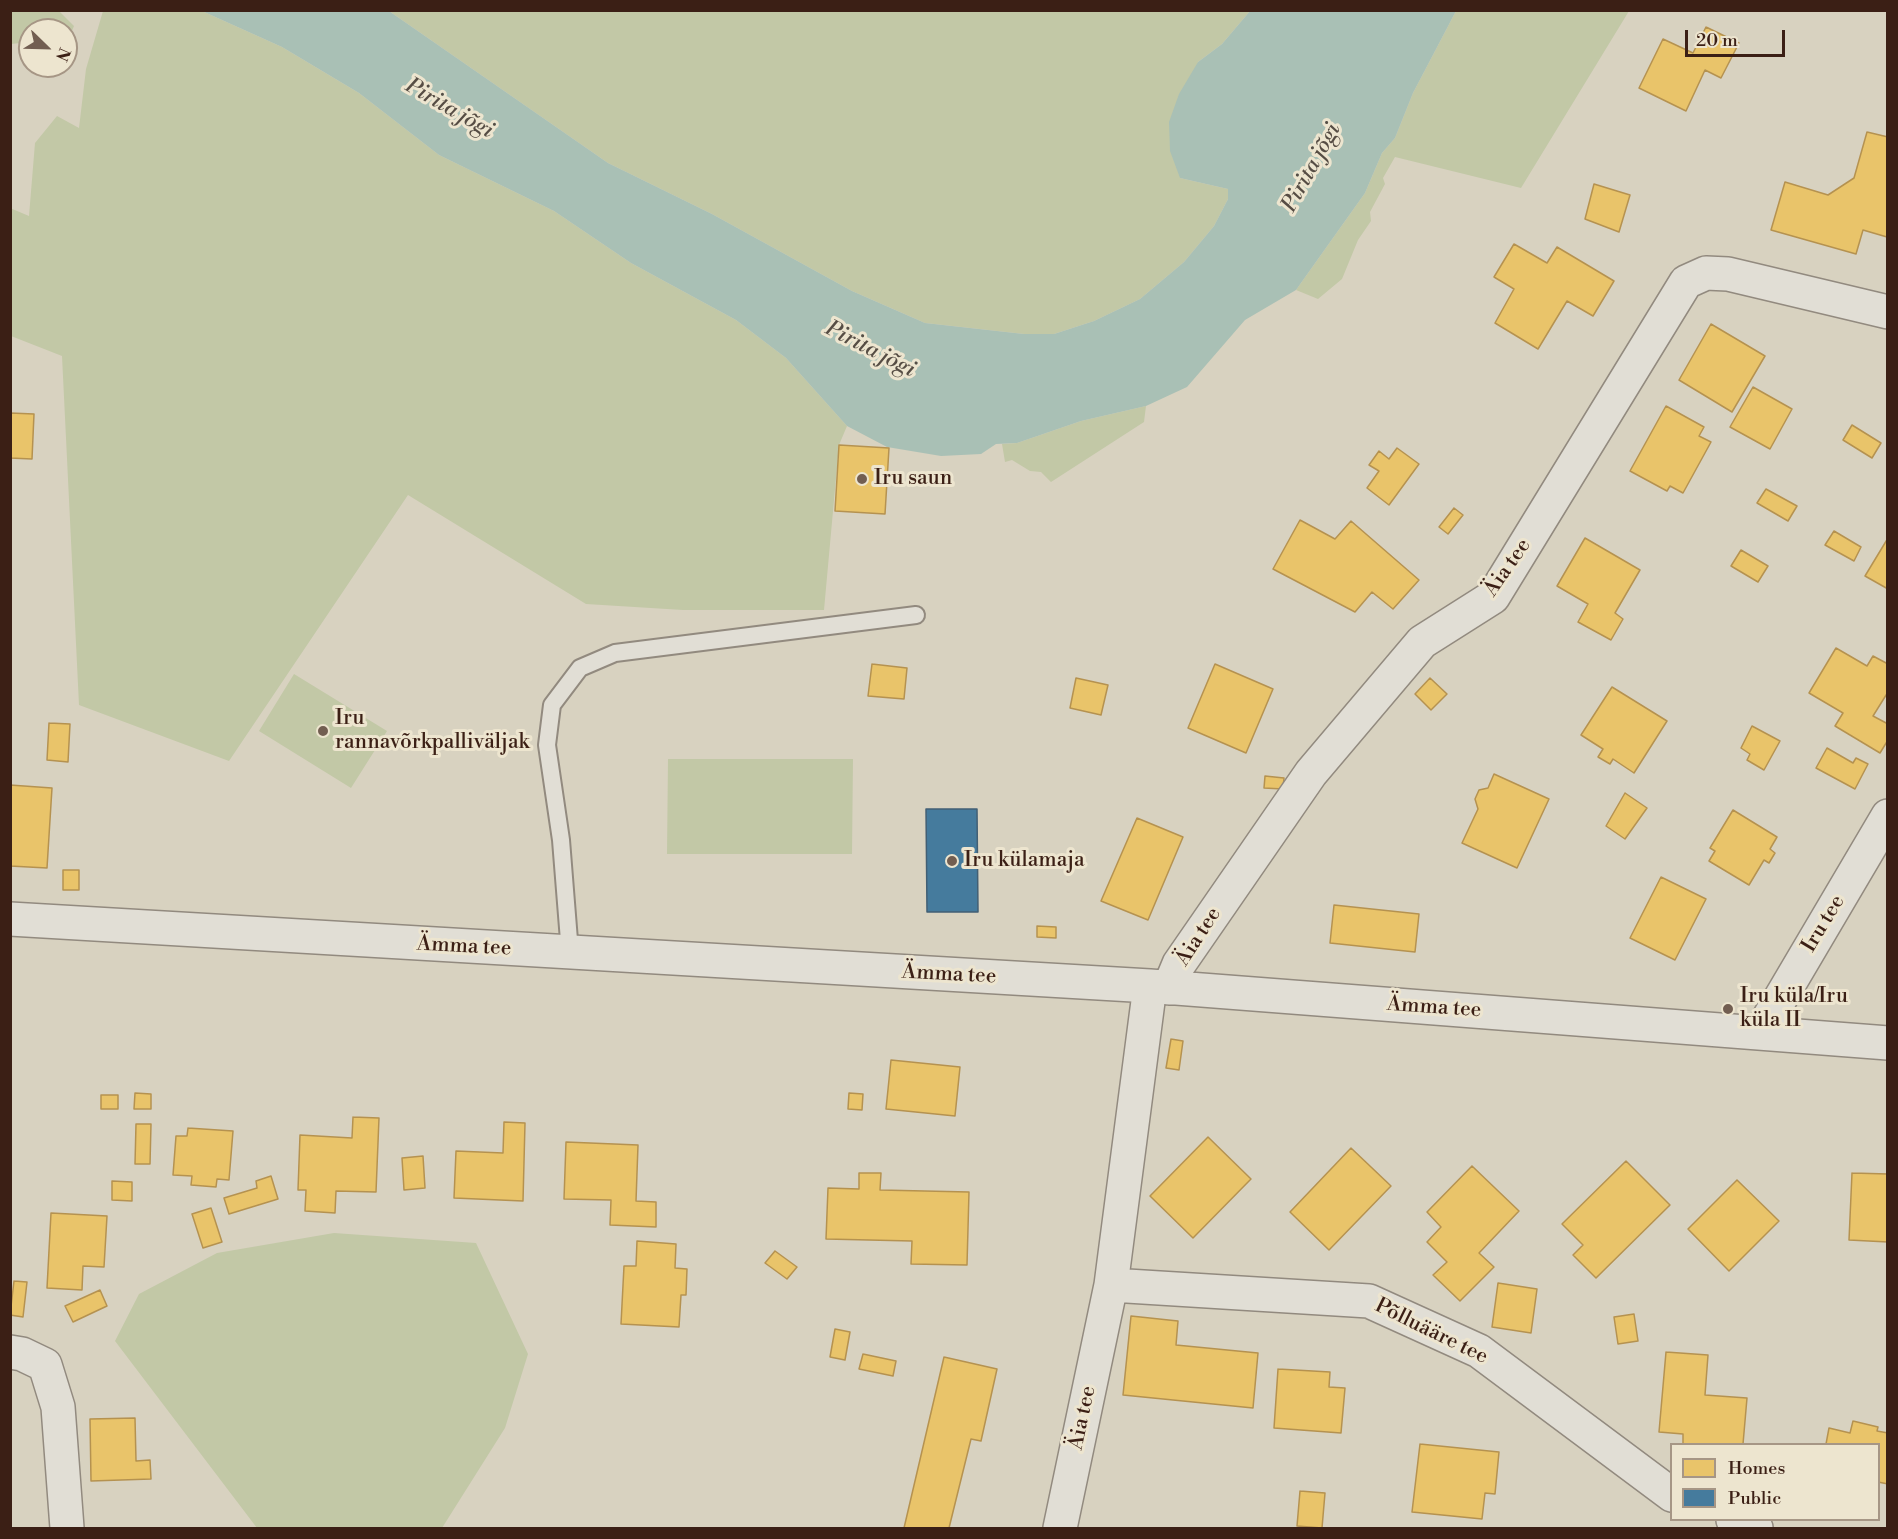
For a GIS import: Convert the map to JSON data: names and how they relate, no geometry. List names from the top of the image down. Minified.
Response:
{"streets":{"street":["Äia tee","Iru tee","Ämma tee","Põlluääre tee"]},"crossings":[["Äia tee","Ämma tee"],["Äia tee","Põlluääre tee"],["Iru tee","Ämma tee"]],"water":["Pirita jõgi"],"places":["Iru saun","Iru rannavõrkpalliväljak","Iru külamaja","Iru küla/Iru küla II"],"legend":["Homes","Public"],"scale_bar":"20 m","north":"bottom right"}
